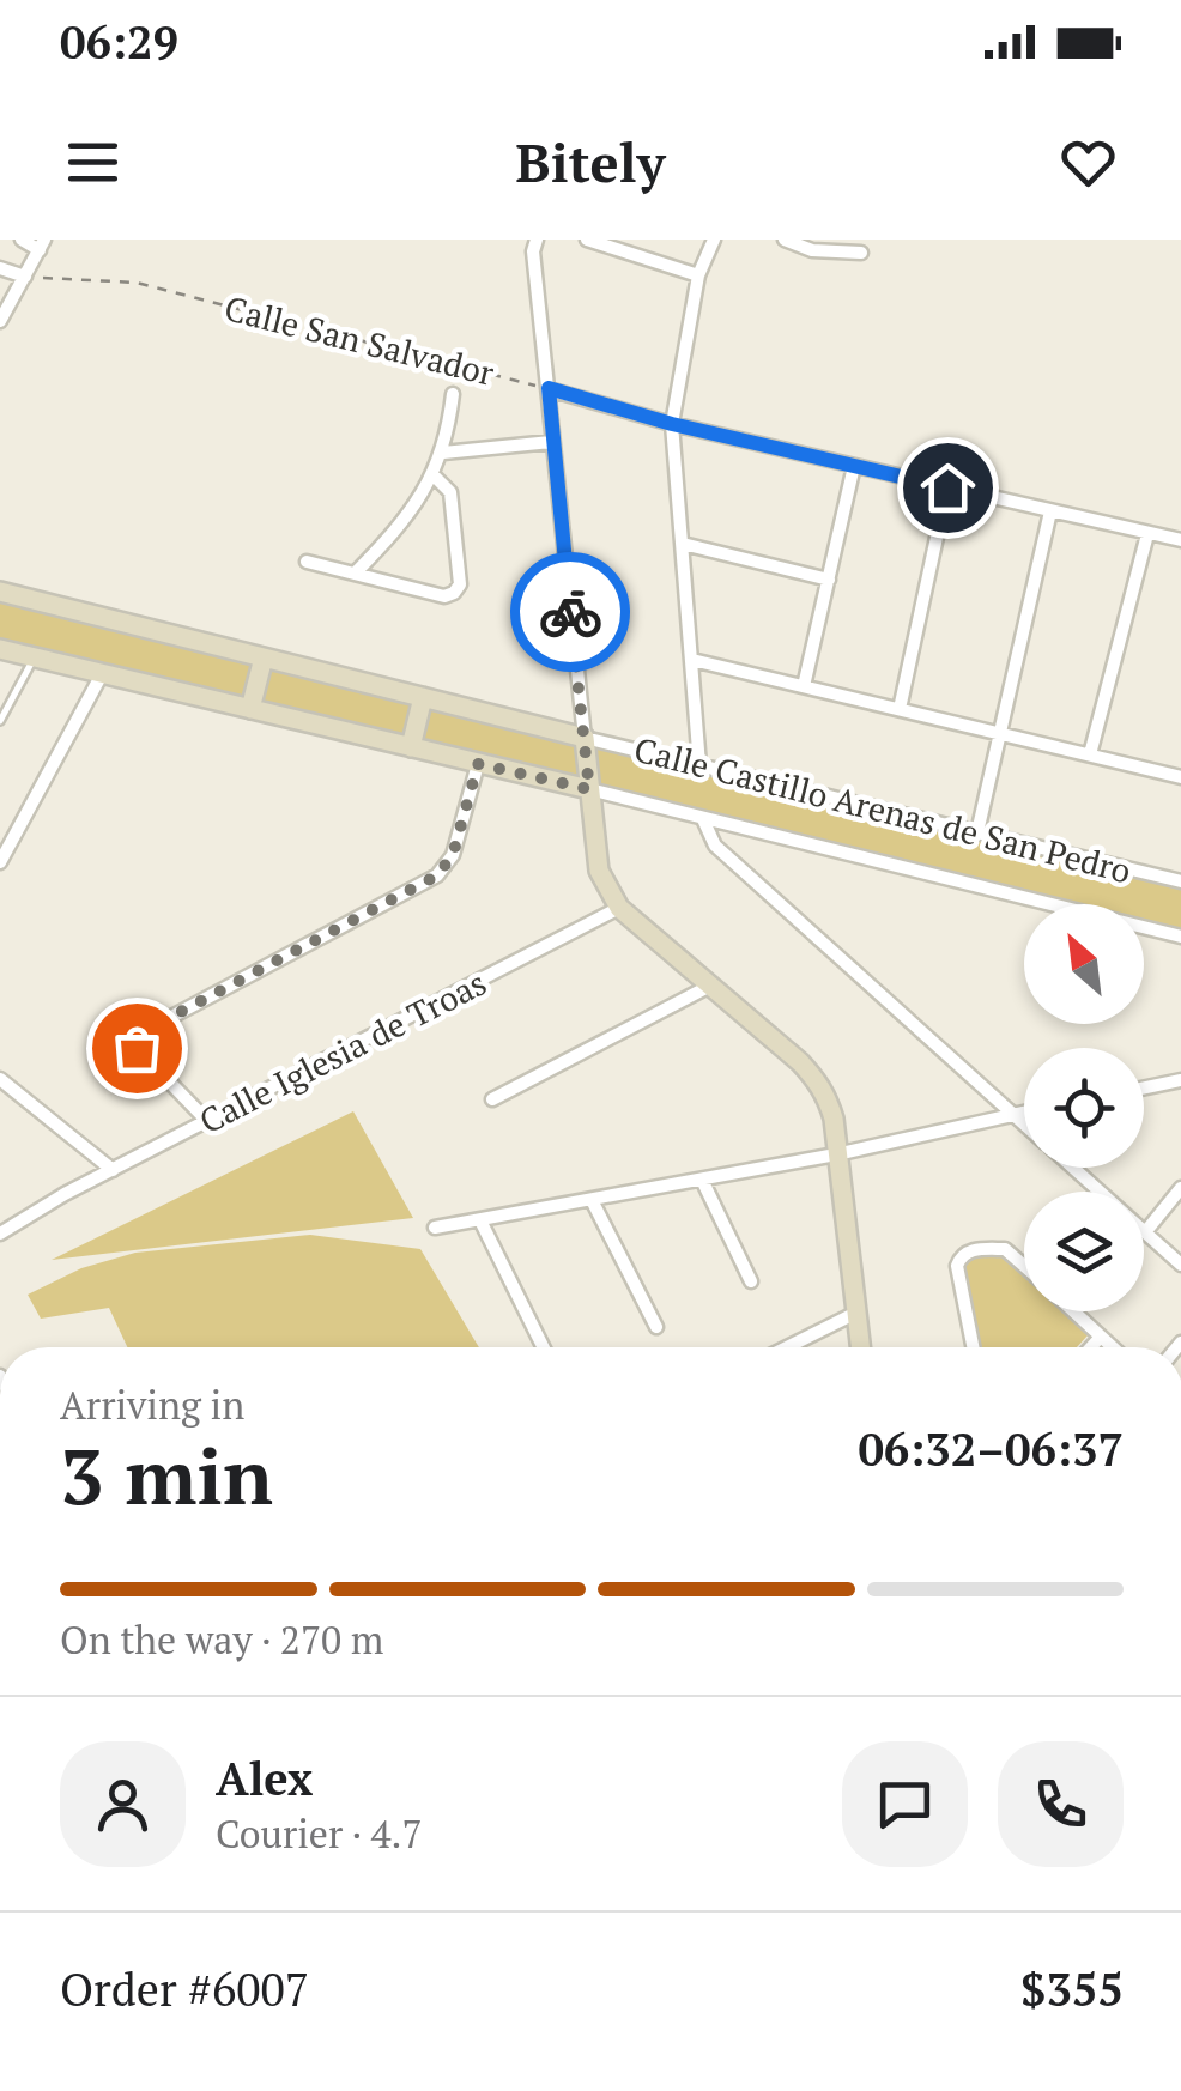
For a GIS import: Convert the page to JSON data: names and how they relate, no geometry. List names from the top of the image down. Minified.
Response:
{"streets":{"street":["Calle Castillo Arenas de San Pedro","Calle Iglesia de Troas"],"path":["Calle San Salvador"]},"north":"top left","page":{"status":"06:29","header":"Bitely","heading":["3 min","Arriving in","06:32–06:37"],"panel":["Alex","Courier · 4.7","Order #6007","$355"],"bar":"On the way · 270 m"}}
